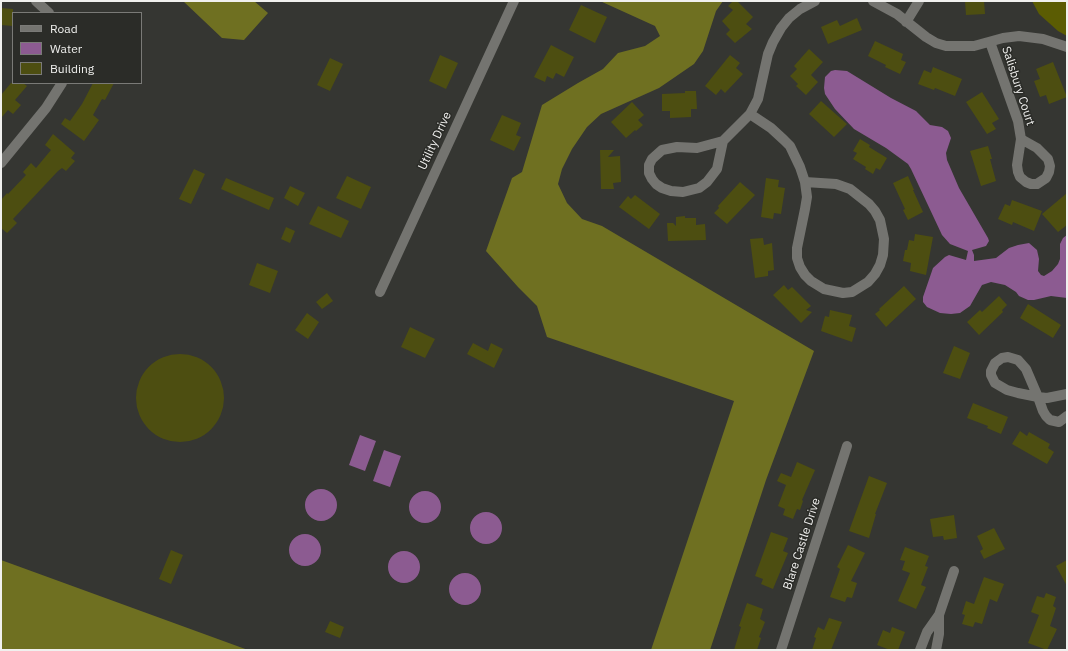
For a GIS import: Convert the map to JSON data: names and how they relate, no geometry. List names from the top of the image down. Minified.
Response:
{"streets":{"street":["Salisbury Court","Utility Drive","Blare Castle Drive"]},"legend":["Road","Water","Building"]}
